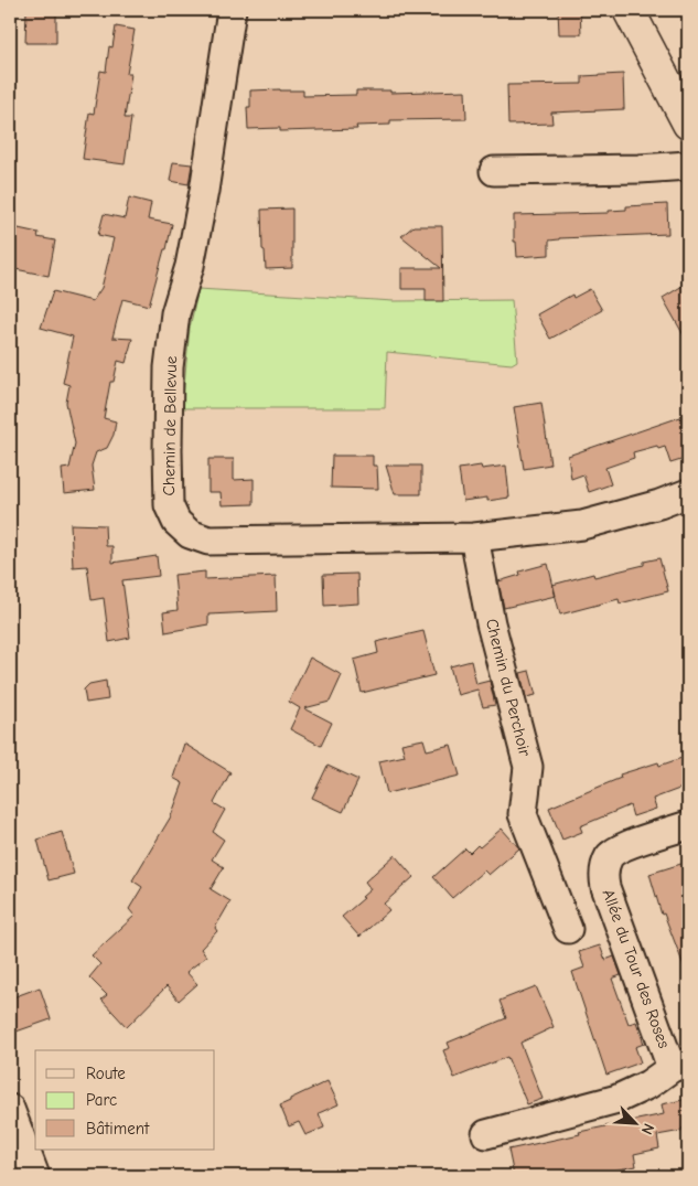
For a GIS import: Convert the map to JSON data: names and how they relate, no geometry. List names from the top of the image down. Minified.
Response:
{"streets":{"street":["Chemin de Bellevue","Chemin du Perchoir","Allée du Tour des Roses"]},"crossings":[["Chemin de Bellevue","Chemin du Perchoir"]],"legend":["Route","Parc","Bâtiment"],"north":"bottom right"}
